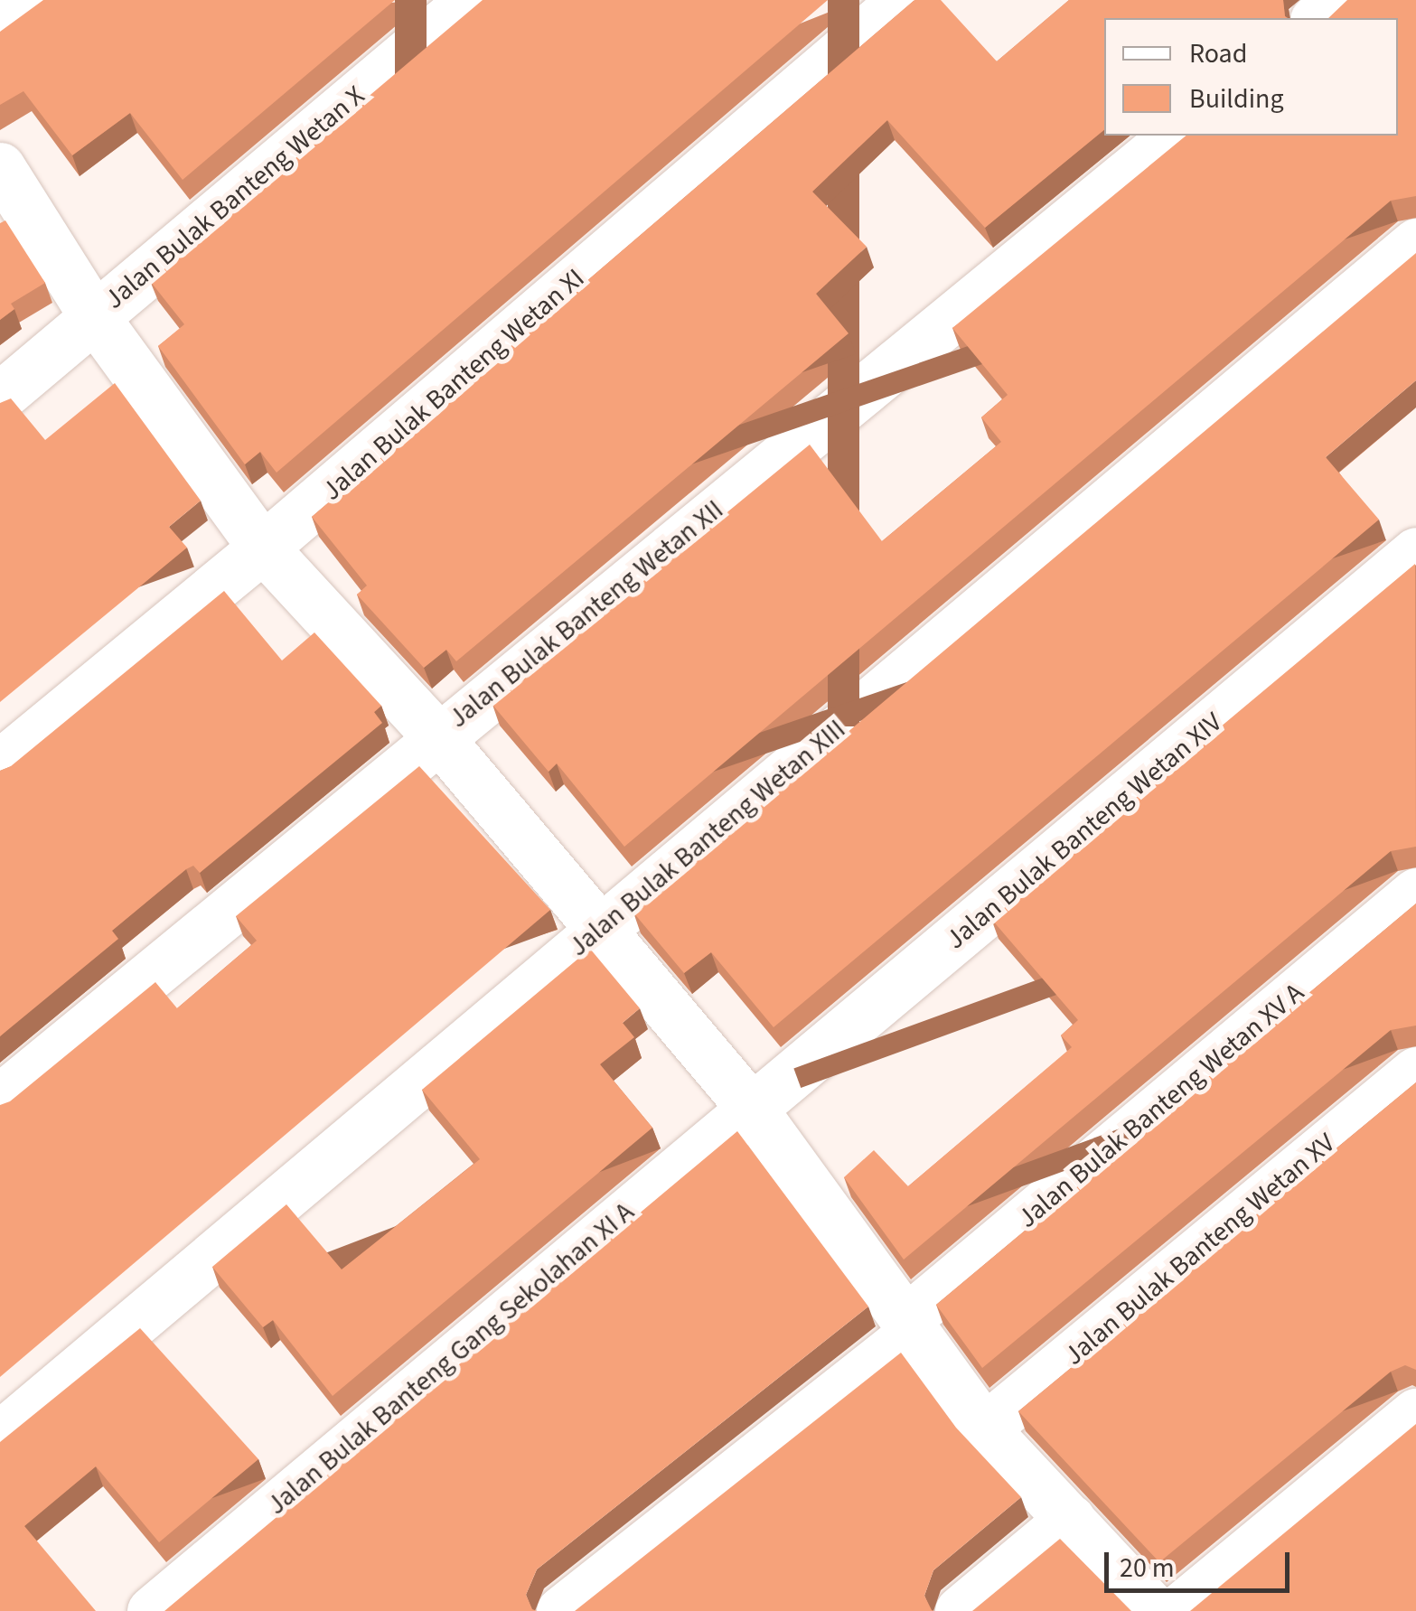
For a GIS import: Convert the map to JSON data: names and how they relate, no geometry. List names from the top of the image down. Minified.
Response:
{"streets":{"street":["Jalan Bulak Banteng Wetan X","Jalan Bulak Banteng Wetan XI","Jalan Bulak Banteng Wetan XII","Jalan Bulak Banteng Wetan XIV","Jalan Bulak Banteng Wetan XIII","Jalan Bulak Banteng Wetan XV A","Jalan Bulak Banteng Wetan XV","Jalan Bulak Banteng Gang Sekolahan XI A"]},"crossings":[["Jalan Bulak Banteng Wetan XIV","Jalan Bulak Banteng Gang Sekolahan XI A"]],"legend":["Road","Building"],"scale_bar":"20 m"}
